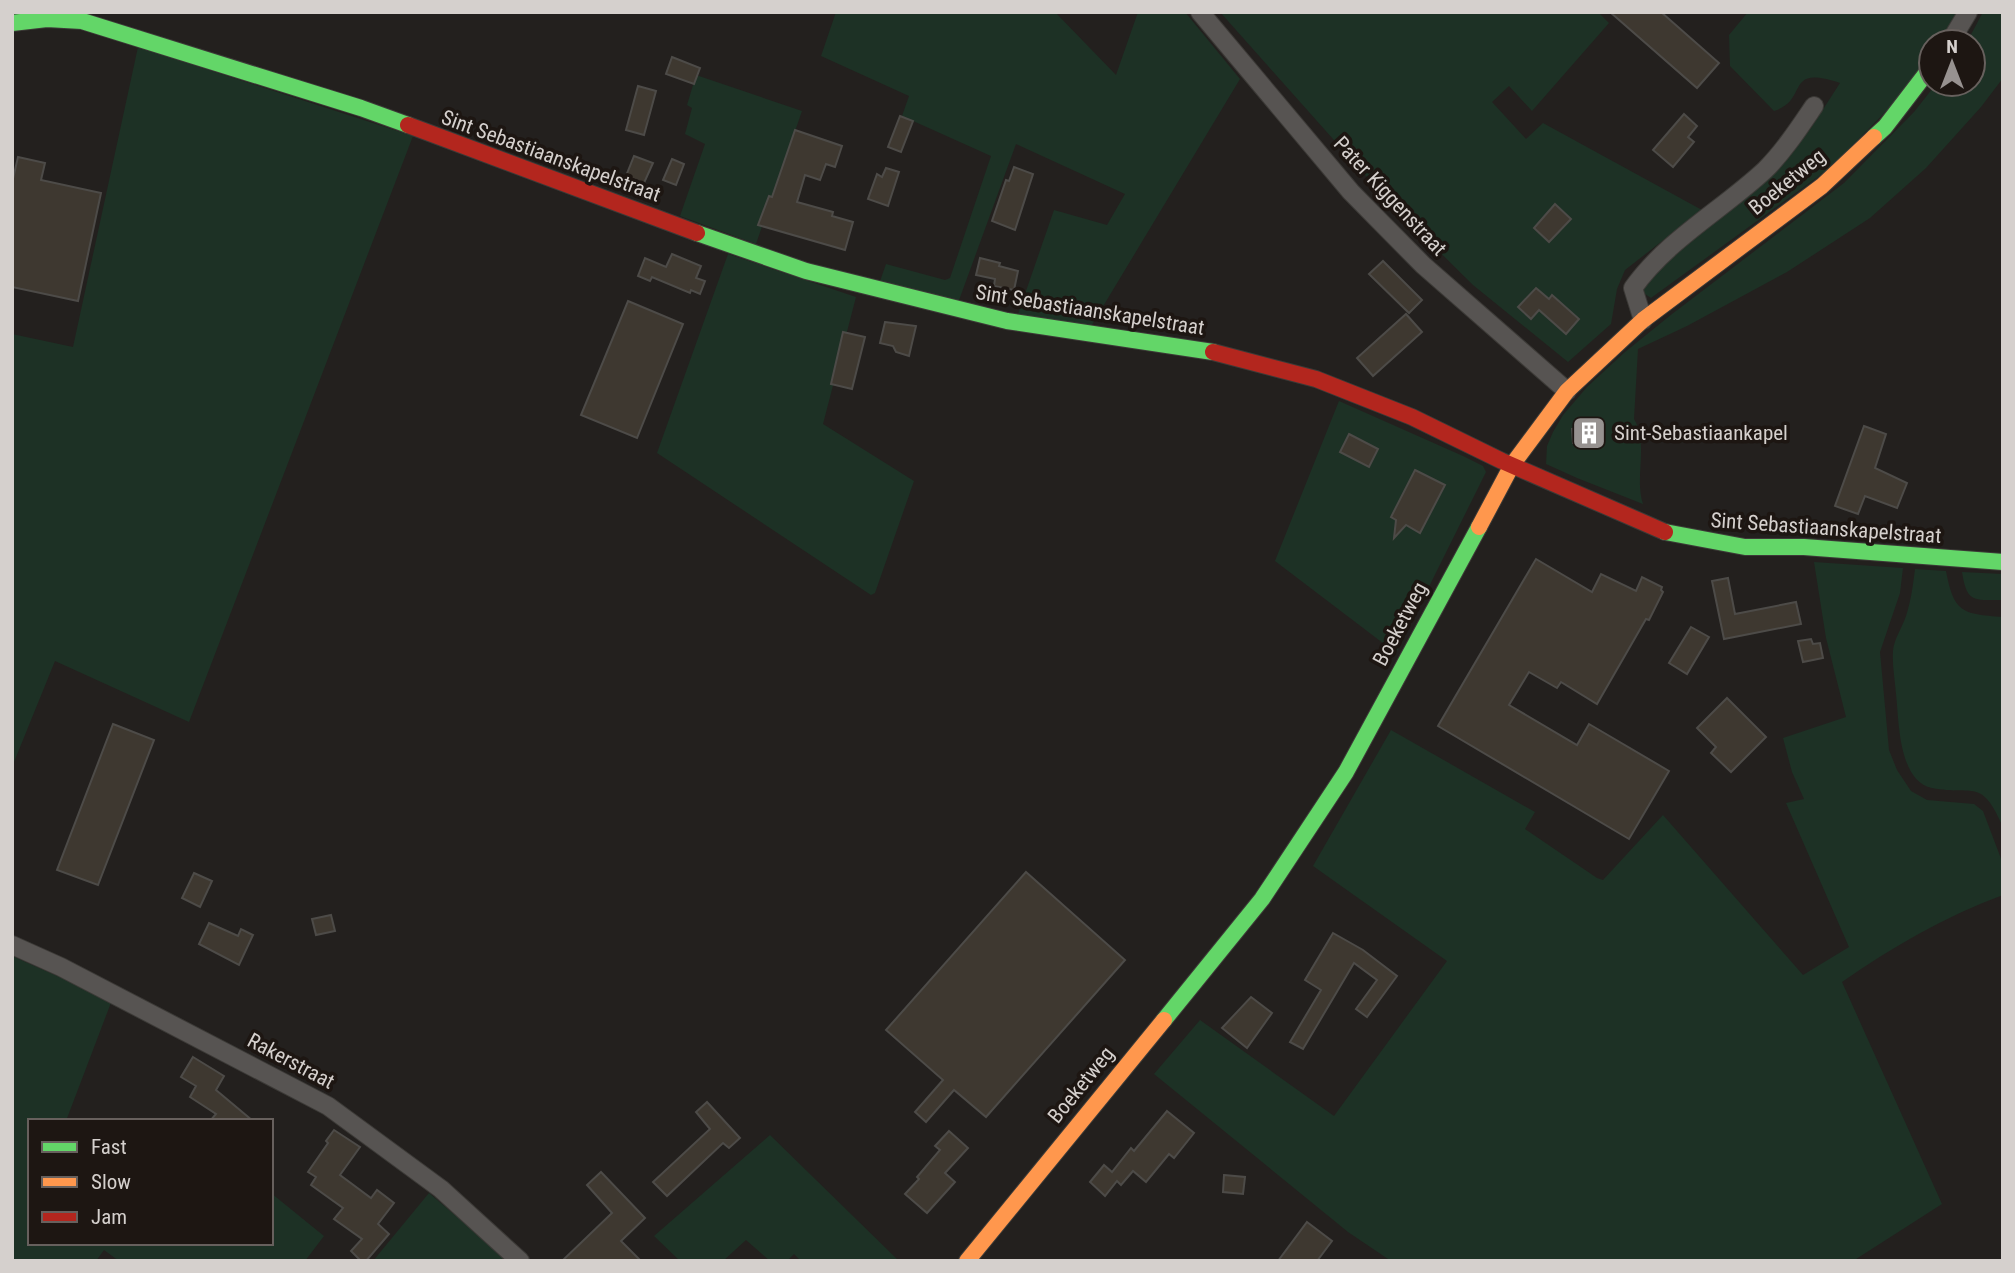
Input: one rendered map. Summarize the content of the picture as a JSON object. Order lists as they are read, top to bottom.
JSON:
{
  "streets": {
    "street": [
      "Sint Sebastiaanskapelstraat",
      "Boeketweg",
      "Pater Kiggenstraat",
      "Rakerstraat"
    ]
  },
  "crossings": [
    ["Sint Sebastiaanskapelstraat", "Boeketweg"],
    ["Boeketweg", "Pater Kiggenstraat"]
  ],
  "places": {
    "building": ["Sint-Sebastiaankapel"]
  },
  "legend": ["Fast", "Slow", "Jam"],
  "north": "top"
}
